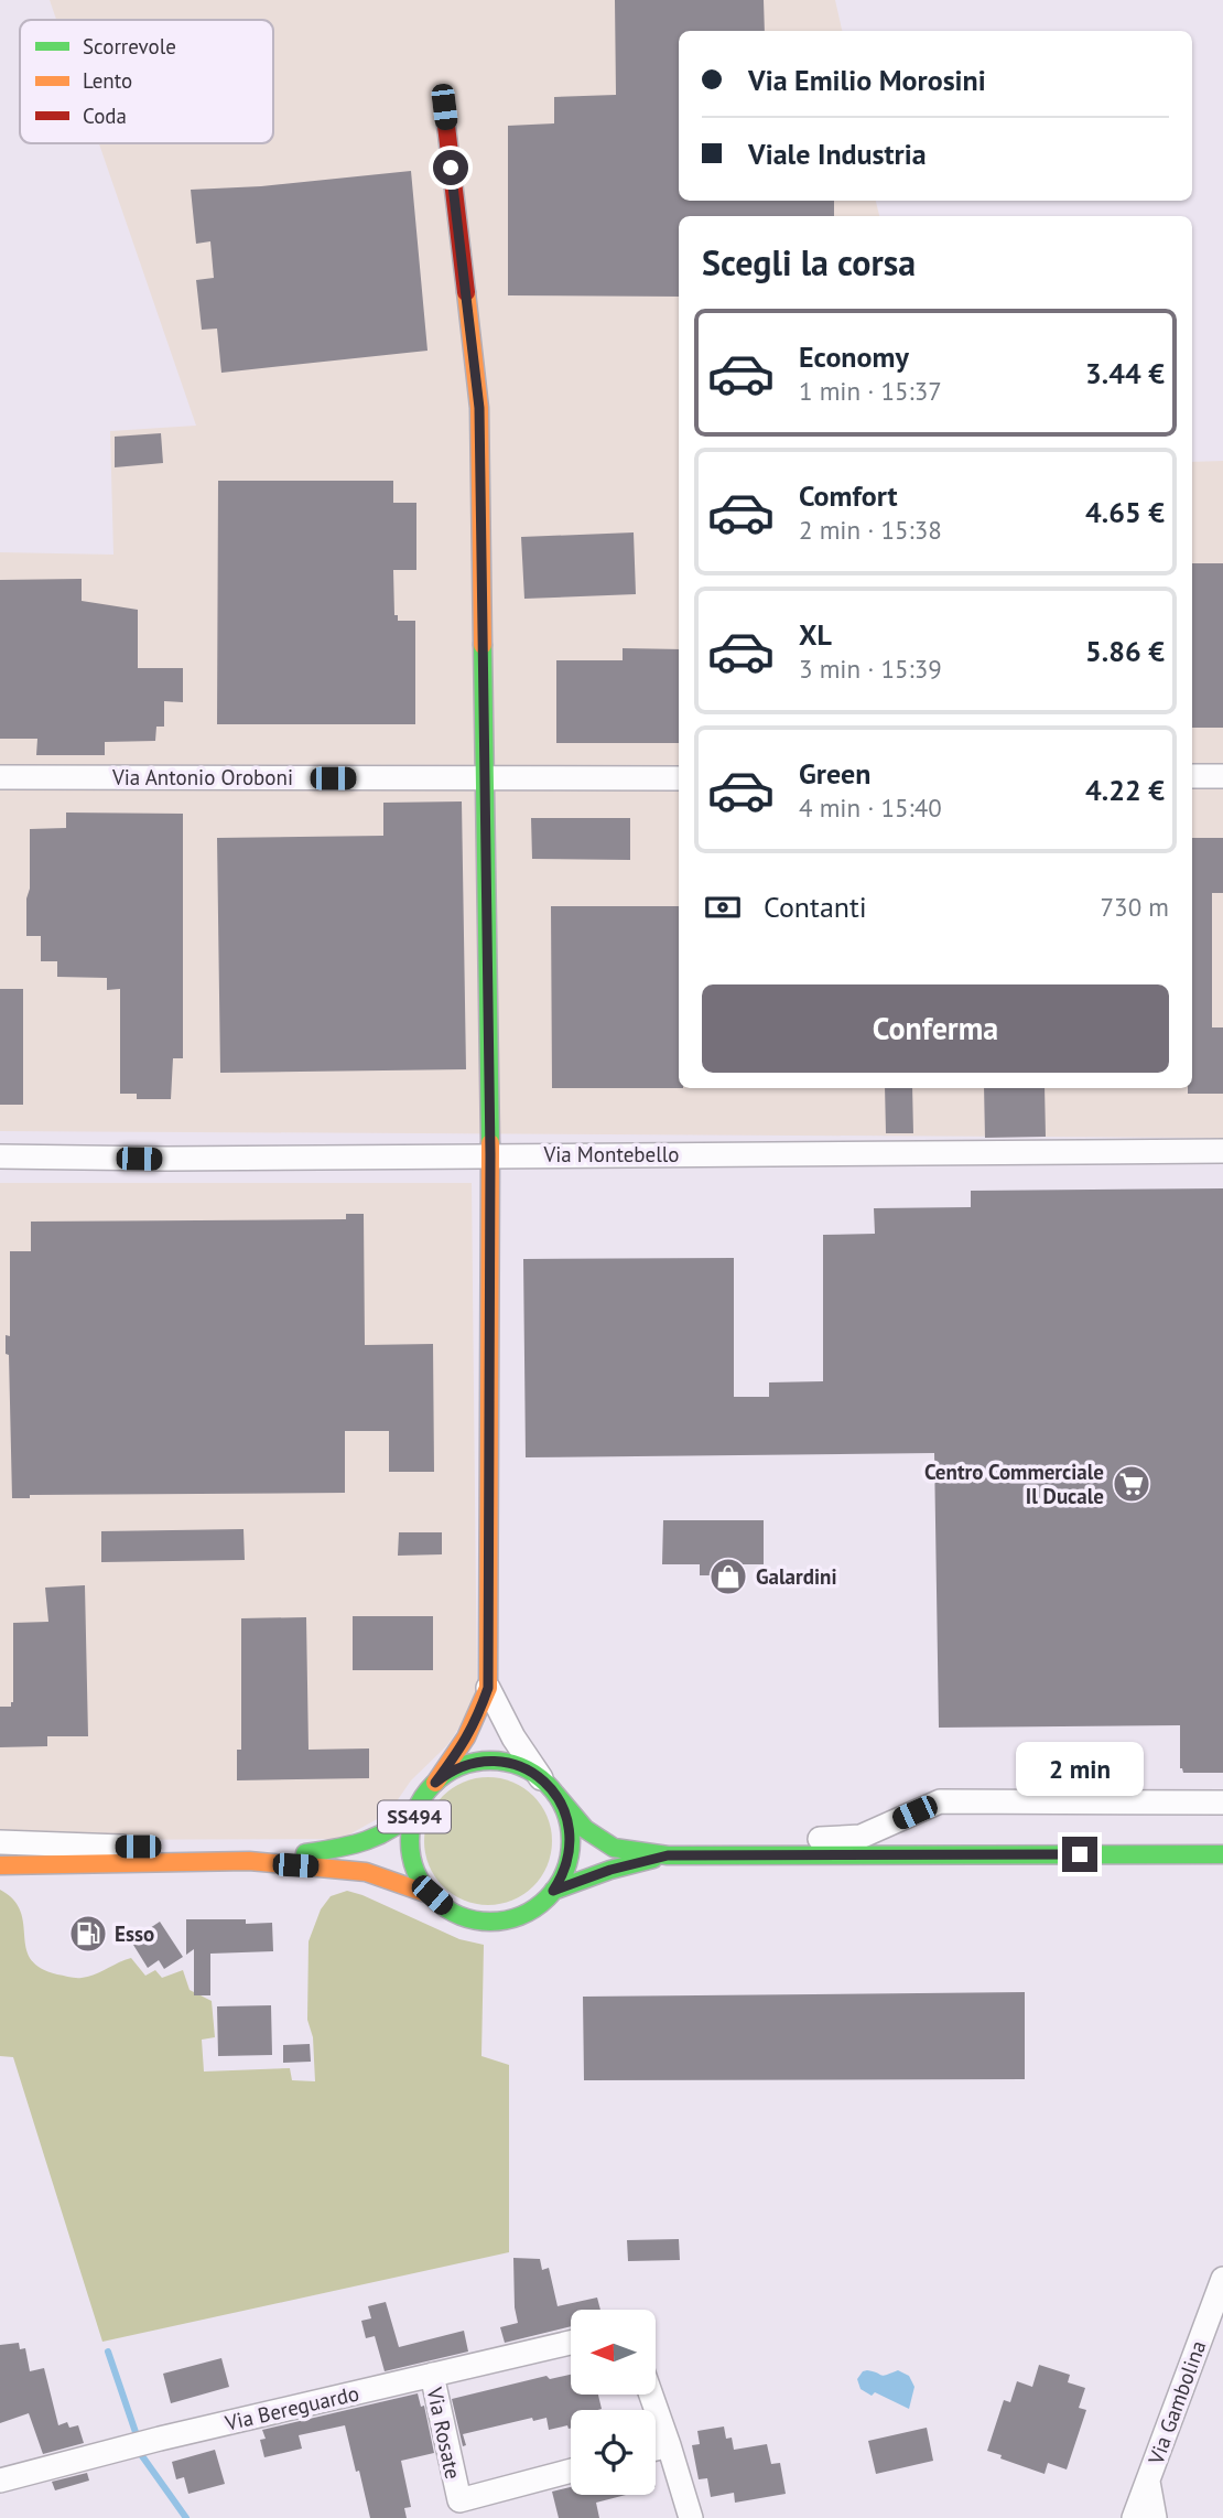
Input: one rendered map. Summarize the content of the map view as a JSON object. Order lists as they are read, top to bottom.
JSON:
{
  "streets": {
    "main road": ["SS494"],
    "street": [
      "Via Antonio Oroboni",
      "Via Montebello",
      "Via Gambolina",
      "Via Bereguardo",
      "Via Rosate"
    ]
  },
  "crossings": [
    ["Via Bereguardo", "Via Rosate"]
  ],
  "places": {
    "supermarket": ["Centro Commerciale Il Ducale"],
    "shop": ["Galardini"],
    "fuel station": ["Esso"]
  },
  "legend": ["Scorrevole", "Lento", "Coda"],
  "north": "left",
  "page": {
    "banner": ["Via Emilio Morosini", "Viale Industria"],
    "heading": "Scegli la corsa",
    "list": [
      {
        "name": "Economy",
        "note": "1 min · 15:37",
        "value": "3.44 €"
      },
      {
        "name": "Comfort",
        "note": "2 min · 15:38",
        "value": "4.65 €"
      },
      {
        "name": "XL",
        "note": "3 min · 15:39",
        "value": "5.86 €"
      },
      {
        "name": "Green",
        "note": "4 min · 15:40",
        "value": "4.22 €"
      }
    ],
    "pay": ["Contanti", "730 m"],
    "buttons": "Conferma",
    "bubble": "2 min"
  }
}
